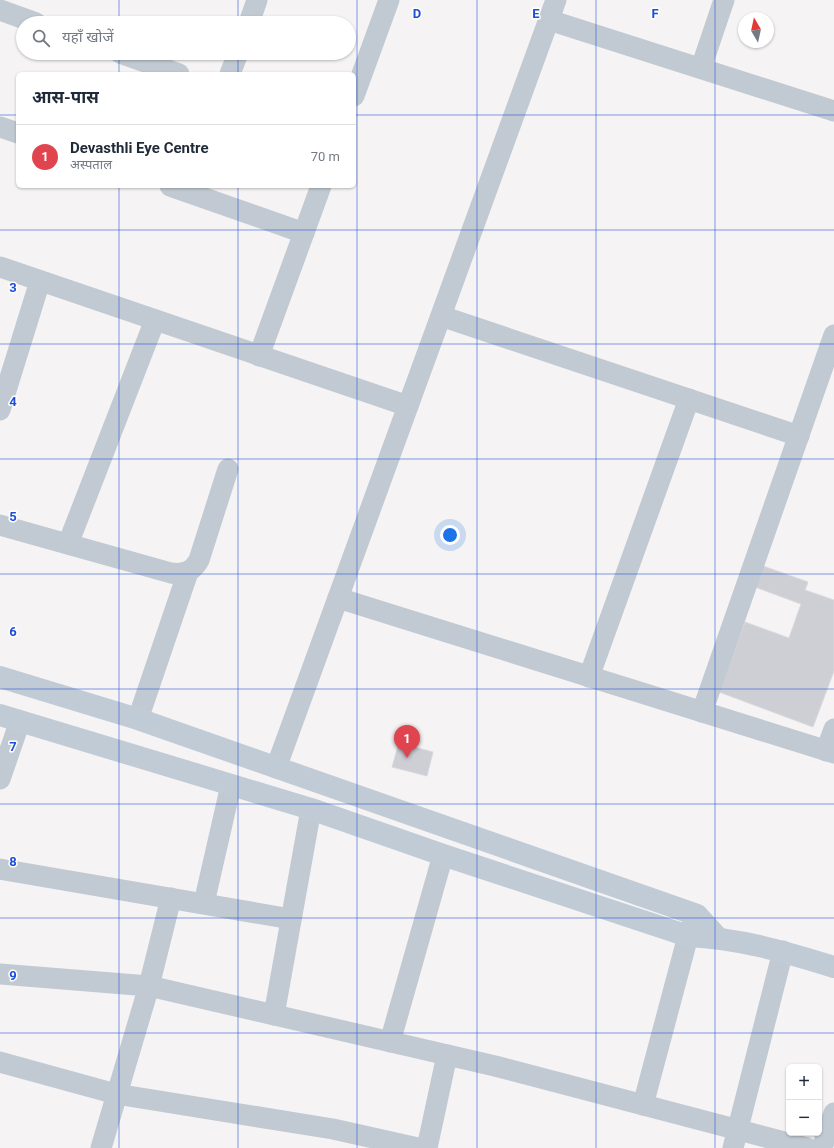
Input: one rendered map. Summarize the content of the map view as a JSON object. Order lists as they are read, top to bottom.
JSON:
{
  "north": "top",
  "page": {
    "search": "यहाँ खोजें",
    "heading": "आस-पास",
    "list": [
      {
        "mark": "1",
        "name": "Devasthli Eye Centre",
        "note": "अस्पताल",
        "value": "70 m"
      }
    ],
    "pins": "1",
    "map_buttons": ["+", "−"]
  },
  "grid": {
    "columns": ["D", "E", "F"],
    "rows": [
      "3",
      "4",
      "5",
      "6",
      "7",
      "8",
      "9"
    ]
  }
}
